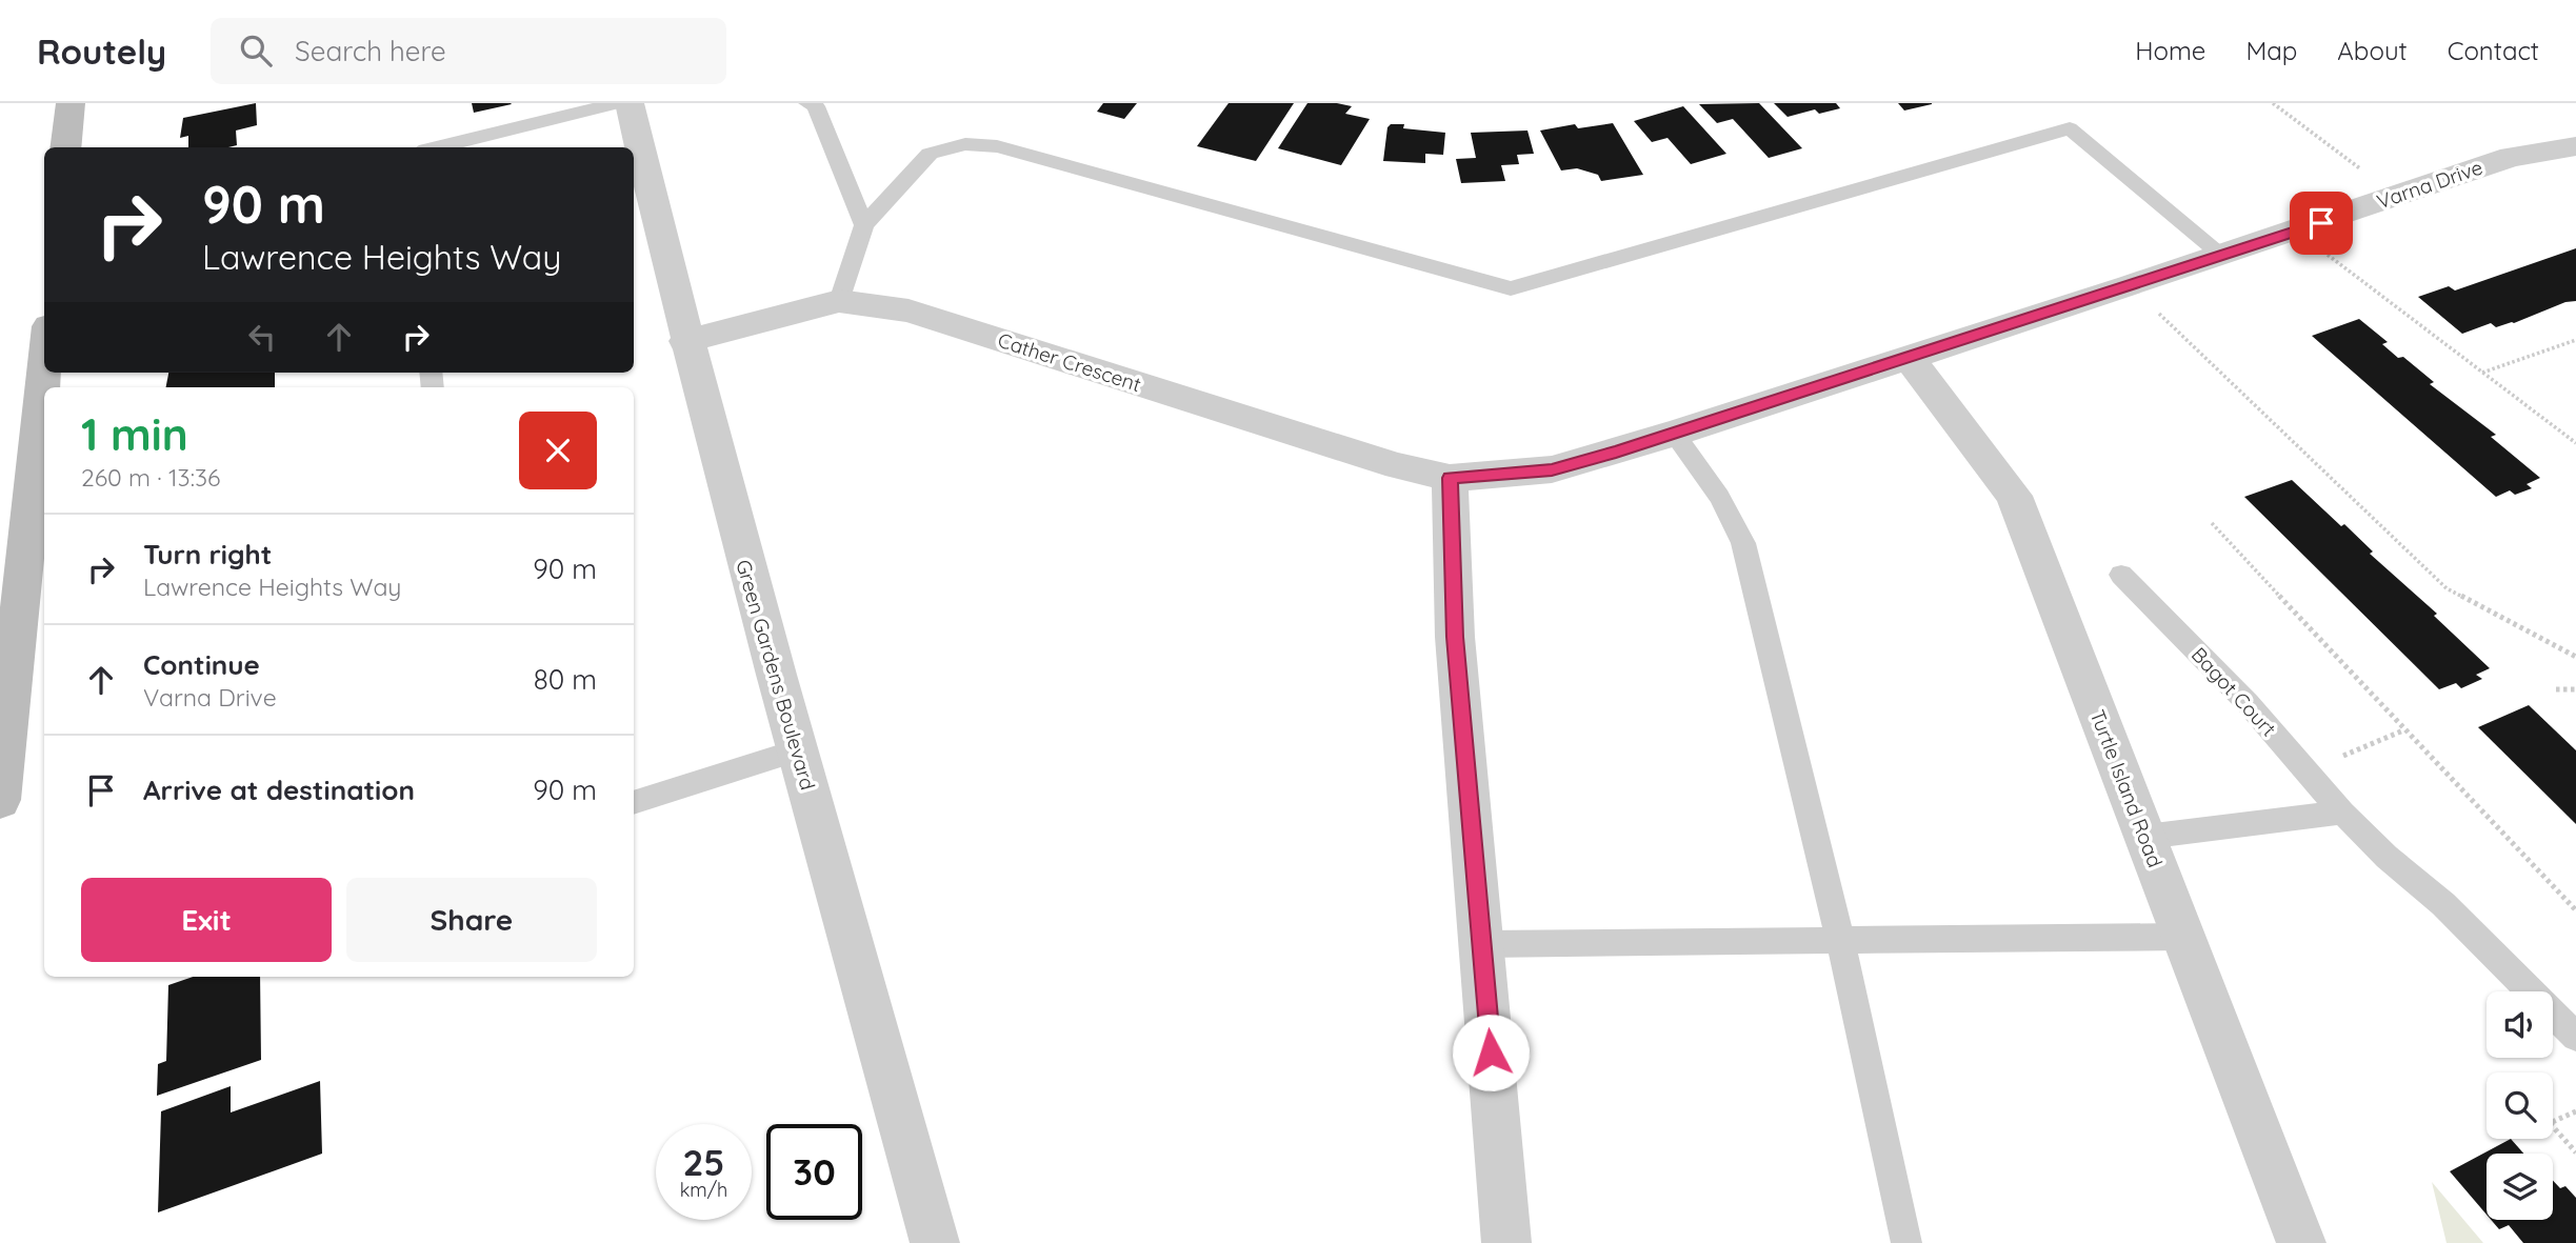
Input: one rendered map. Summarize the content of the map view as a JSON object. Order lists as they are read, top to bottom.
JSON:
{
  "streets": {
    "street": [
      "Varna Drive",
      "Cather Crescent",
      "Green Gardens Boulevard",
      "Turtle Island Road"
    ],
    "lane": ["Bagot Court"]
  },
  "crossings": [
    ["Varna Drive", "Cather Crescent"],
    ["Varna Drive", "Turtle Island Road"],
    ["Cather Crescent", "Green Gardens Boulevard"]
  ],
  "page": {
    "header": "Routely",
    "search": "Search here",
    "nav": [
      "Home",
      "Map",
      "About",
      "Contact"
    ],
    "turn": ["90 m", "Lawrence Heights Way"],
    "heading": ["1 min", "260 m · 13:36"],
    "list": [
      {
        "name": "Turn right",
        "note": "Lawrence Heights Way",
        "value": "90 m"
      },
      {
        "name": "Continue",
        "note": "Varna Drive",
        "value": "80 m"
      },
      {
        "name": "Arrive at destination",
        "value": "90 m"
      }
    ],
    "buttons": ["Exit", "Share"],
    "speed": "25 km/h",
    "limit": "30"
  }
}
